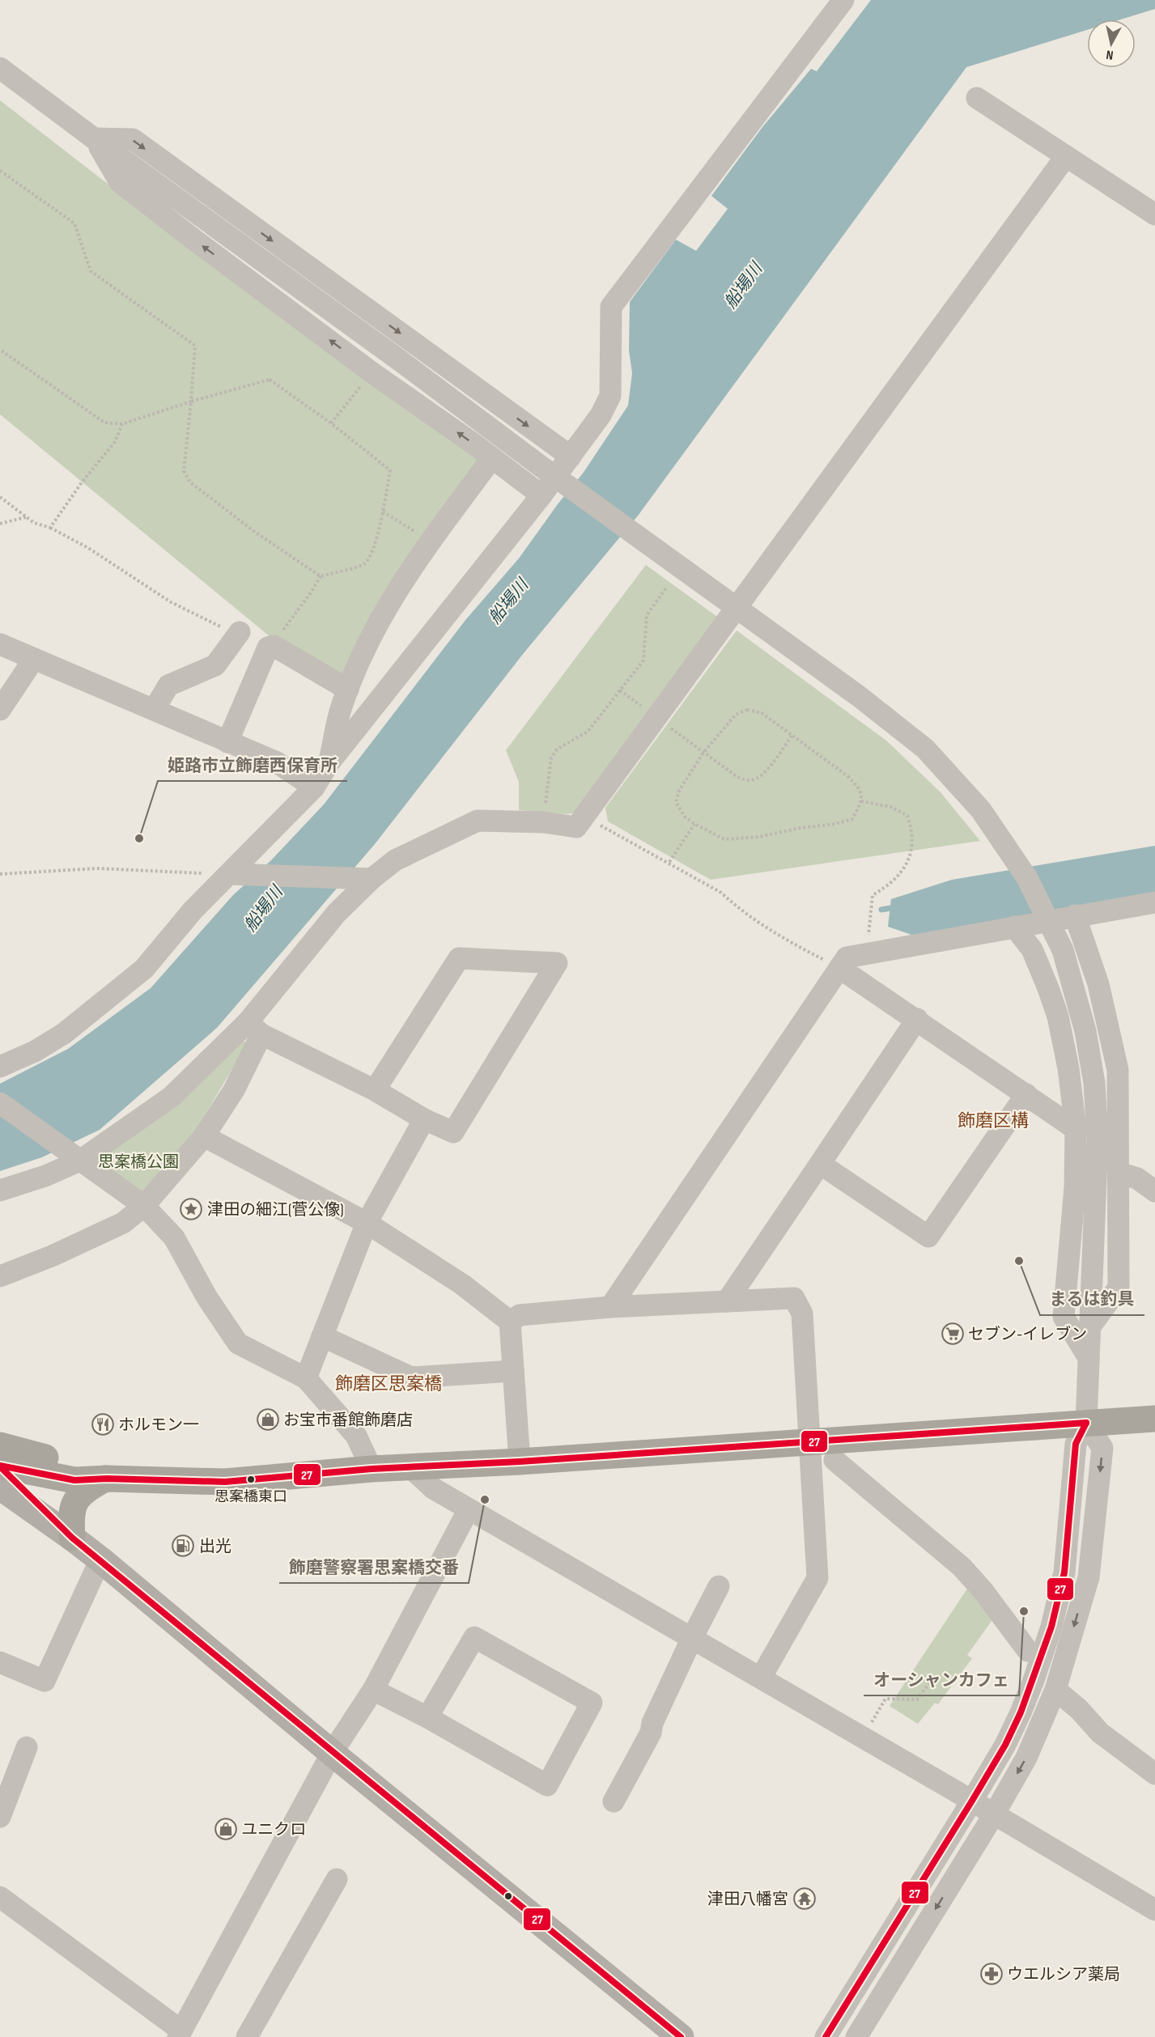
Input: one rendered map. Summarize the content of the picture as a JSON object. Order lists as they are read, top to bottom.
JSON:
{
  "districts": ["飾磨区構", "飾磨区思案橋"],
  "water": ["船場川"],
  "parks": ["思案橋公園"],
  "places": {
    "other": [
      "姫路市立飾磨西保育所",
      "まるは釣具",
      "思案橋東口",
      "飾磨警察署思案橋交番",
      "オーシャンカフェ"
    ],
    "place": ["津田の細江(菅公像)"],
    "supermarket": ["セブン-イレブン"],
    "shop": ["お宝市番館飾磨店", "ユニクロ"],
    "restaurant": ["ホルモン一"],
    "fuel station": ["出光"],
    "temple": ["津田八幡宮"],
    "pharmacy": ["ウエルシア薬局"]
  },
  "lines": ["transit line 27"],
  "north": "bottom"
}
